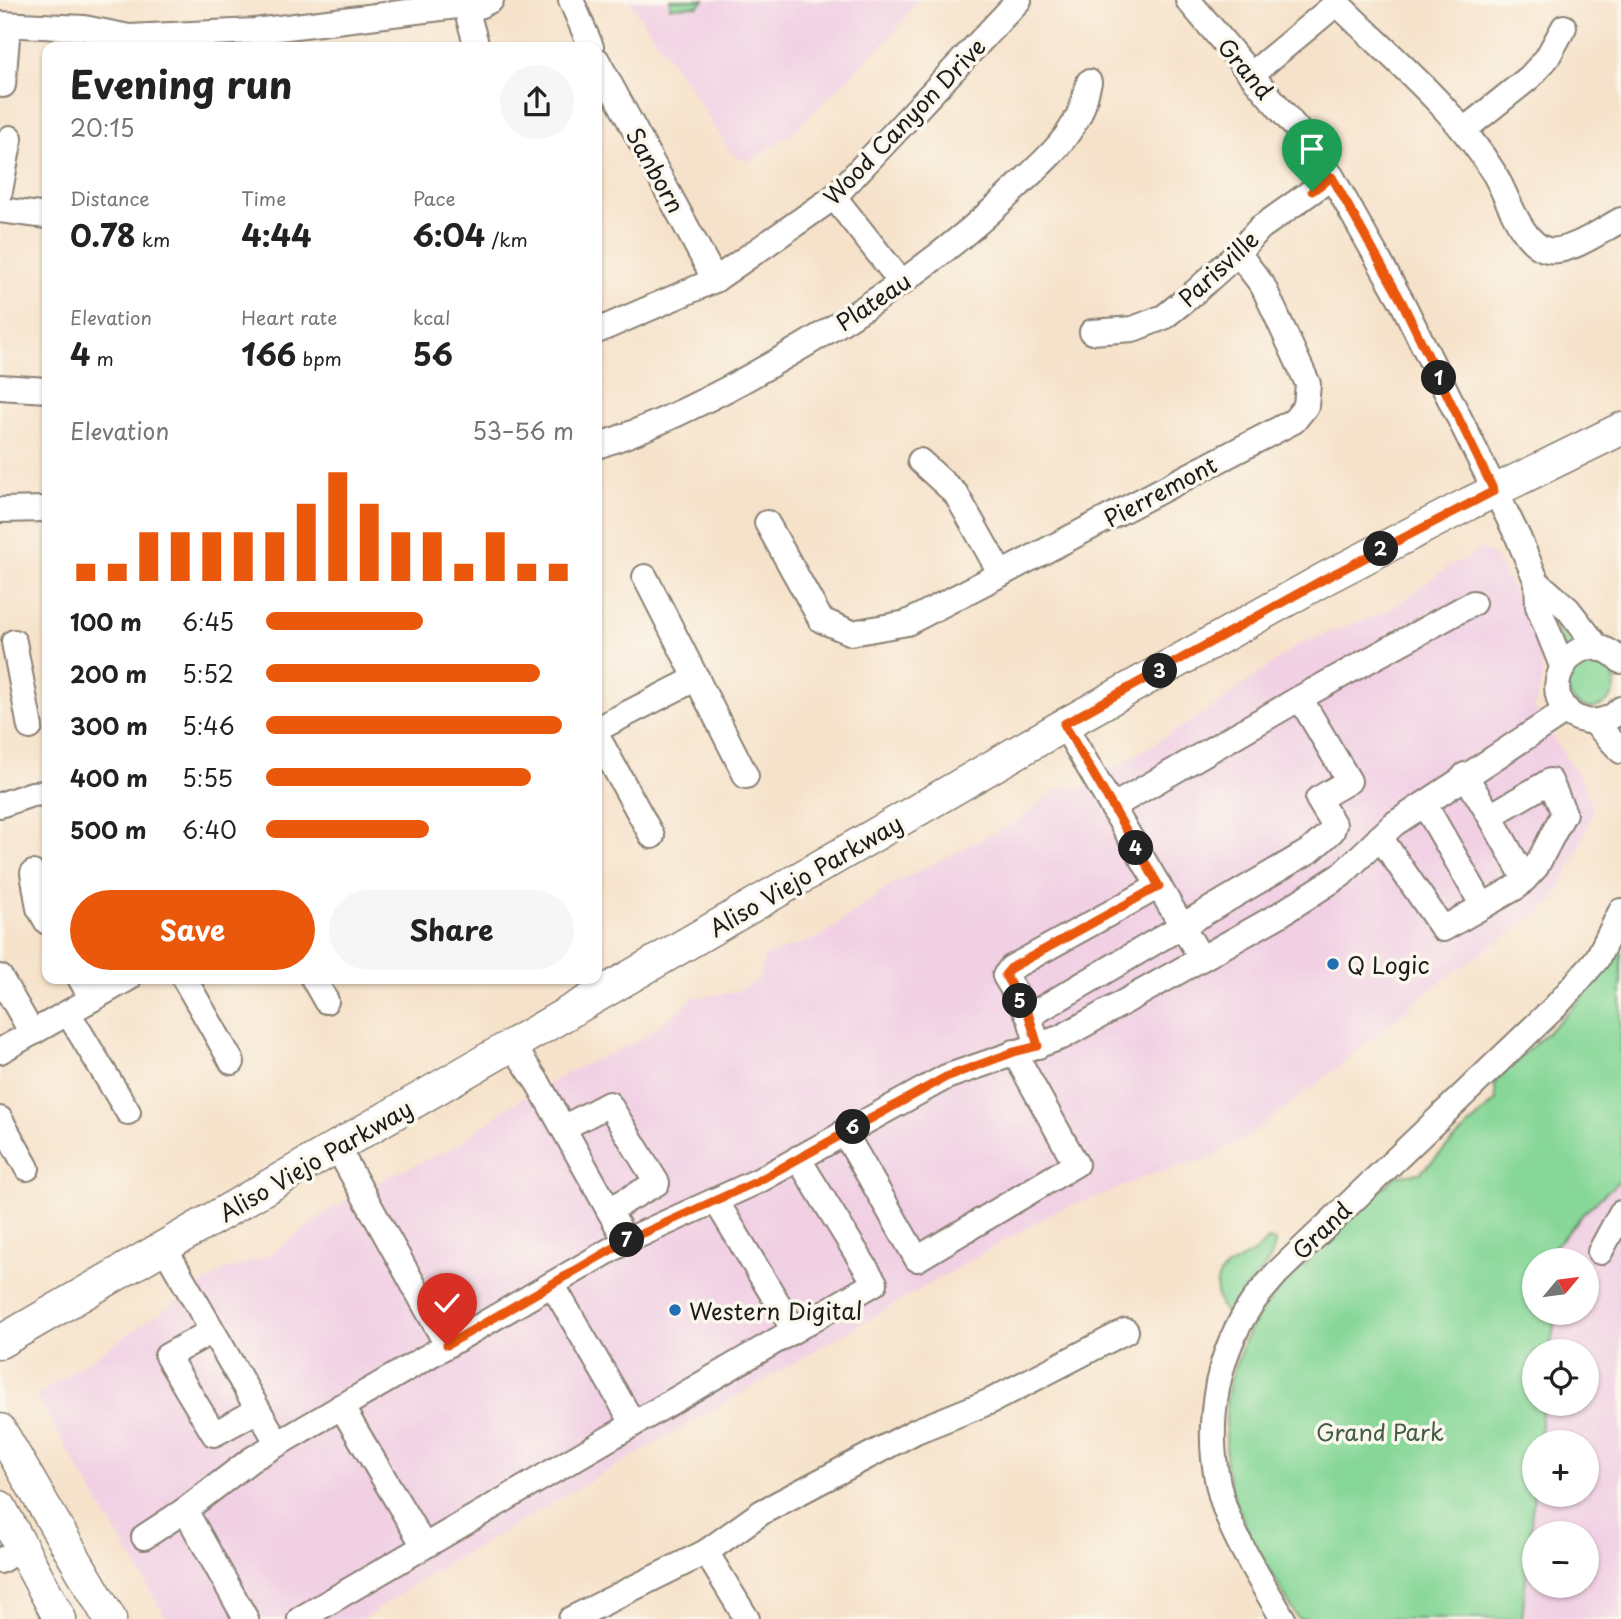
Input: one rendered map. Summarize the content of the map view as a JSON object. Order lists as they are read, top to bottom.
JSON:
{
  "streets": {
    "main road": ["Aliso Viejo Parkway"],
    "street": [
      "Grand",
      "Wood Canyon Drive",
      "Sanborn",
      "Parisville",
      "Plateau",
      "Pierremont"
    ]
  },
  "crossings": [
    ["Grand", "Parisville"],
    ["Grand", "Aliso Viejo Parkway"],
    ["Wood Canyon Drive", "Sanborn"],
    ["Parisville", "Pierremont"]
  ],
  "parks": ["Grand Park"],
  "places": ["Q Logic", "Western Digital"],
  "north": "top right",
  "page": {
    "heading": ["Evening run", "20:15"],
    "stats": [
      ["Distance", "0.78 km"],
      ["Time", "4:44"],
      ["Pace", "6:04 /km"],
      ["Elevation", "4 m"],
      ["Heart rate", "166 bpm"],
      ["kcal", "56"]
    ],
    "pins": [
      "1",
      "2",
      "3",
      "4",
      "5",
      "6",
      "7"
    ],
    "chart": ["Elevation", "53–56 m"],
    "list": [
      {
        "name": "100 m",
        "note": "6:45"
      },
      {
        "name": "200 m",
        "note": "5:52"
      },
      {
        "name": "300 m",
        "note": "5:46"
      },
      {
        "name": "400 m",
        "note": "5:55"
      },
      {
        "name": "500 m",
        "note": "6:40"
      }
    ],
    "buttons": ["Save", "Share"],
    "map_buttons": ["+", "−"]
  }
}
